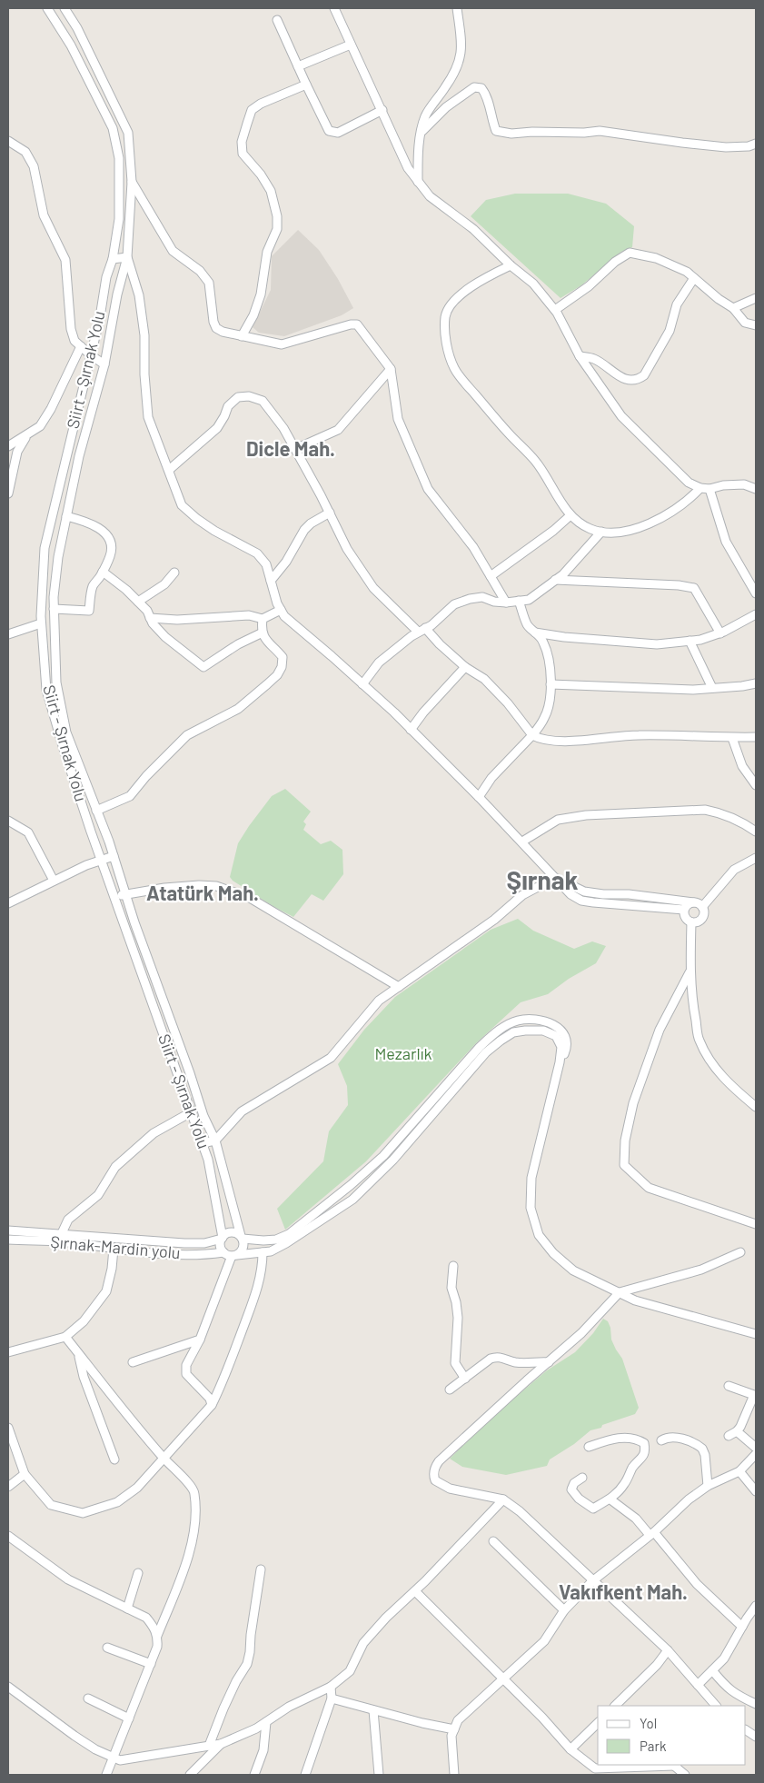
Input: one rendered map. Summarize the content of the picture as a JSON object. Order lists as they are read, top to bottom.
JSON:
{
  "streets": {
    "street": ["Siirt - Şırnak Yolu", "Şırnak-Mardin yolu"]
  },
  "crossings": [
    ["Siirt - Şırnak Yolu", "Şırnak-Mardin yolu"]
  ],
  "districts": [
    "Dicle Mah.",
    "Şırnak",
    "Atatürk Mah.",
    "Vakıfkent Mah."
  ],
  "parks": ["Mezarlık"],
  "legend": ["Yol", "Park"]
}
